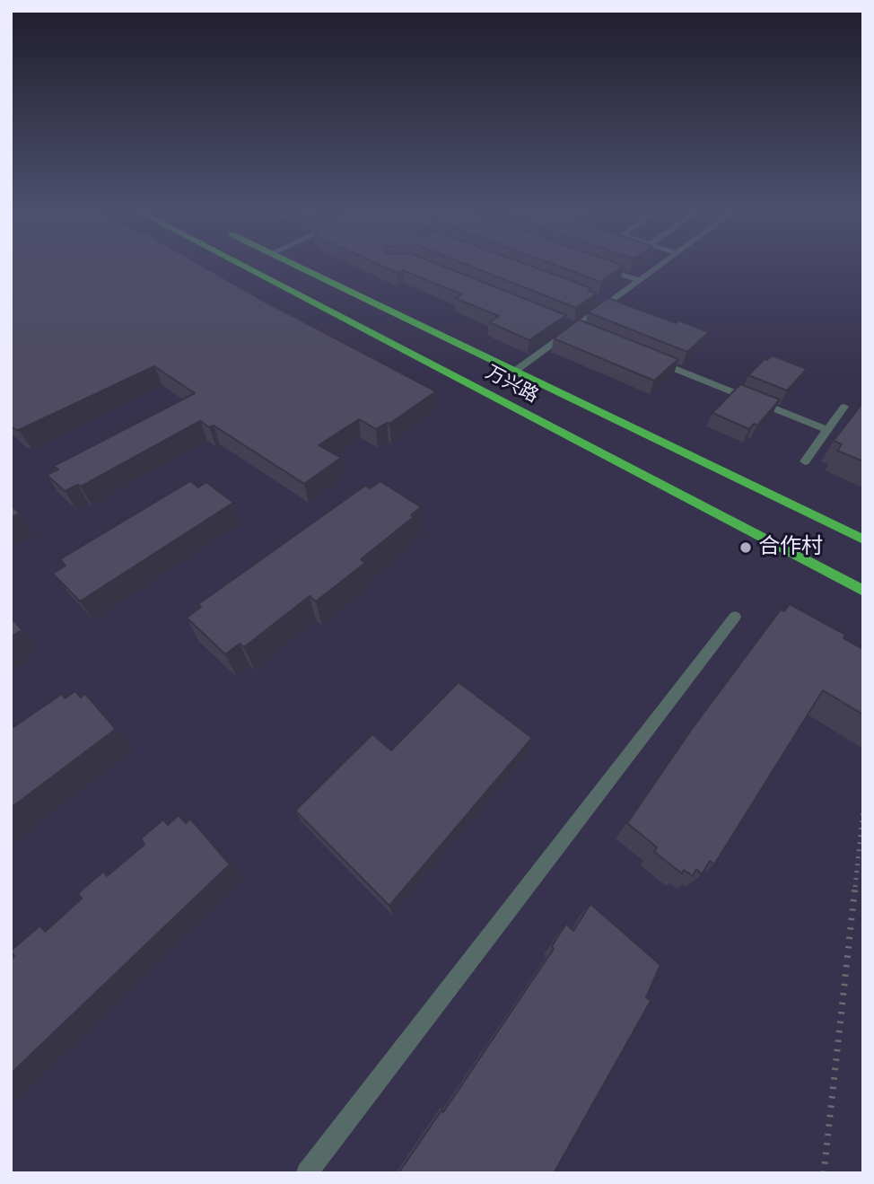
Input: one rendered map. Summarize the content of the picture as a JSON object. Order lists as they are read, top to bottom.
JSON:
{
  "streets": {
    "main road": ["万兴路"]
  },
  "places": ["合作村"]
}
